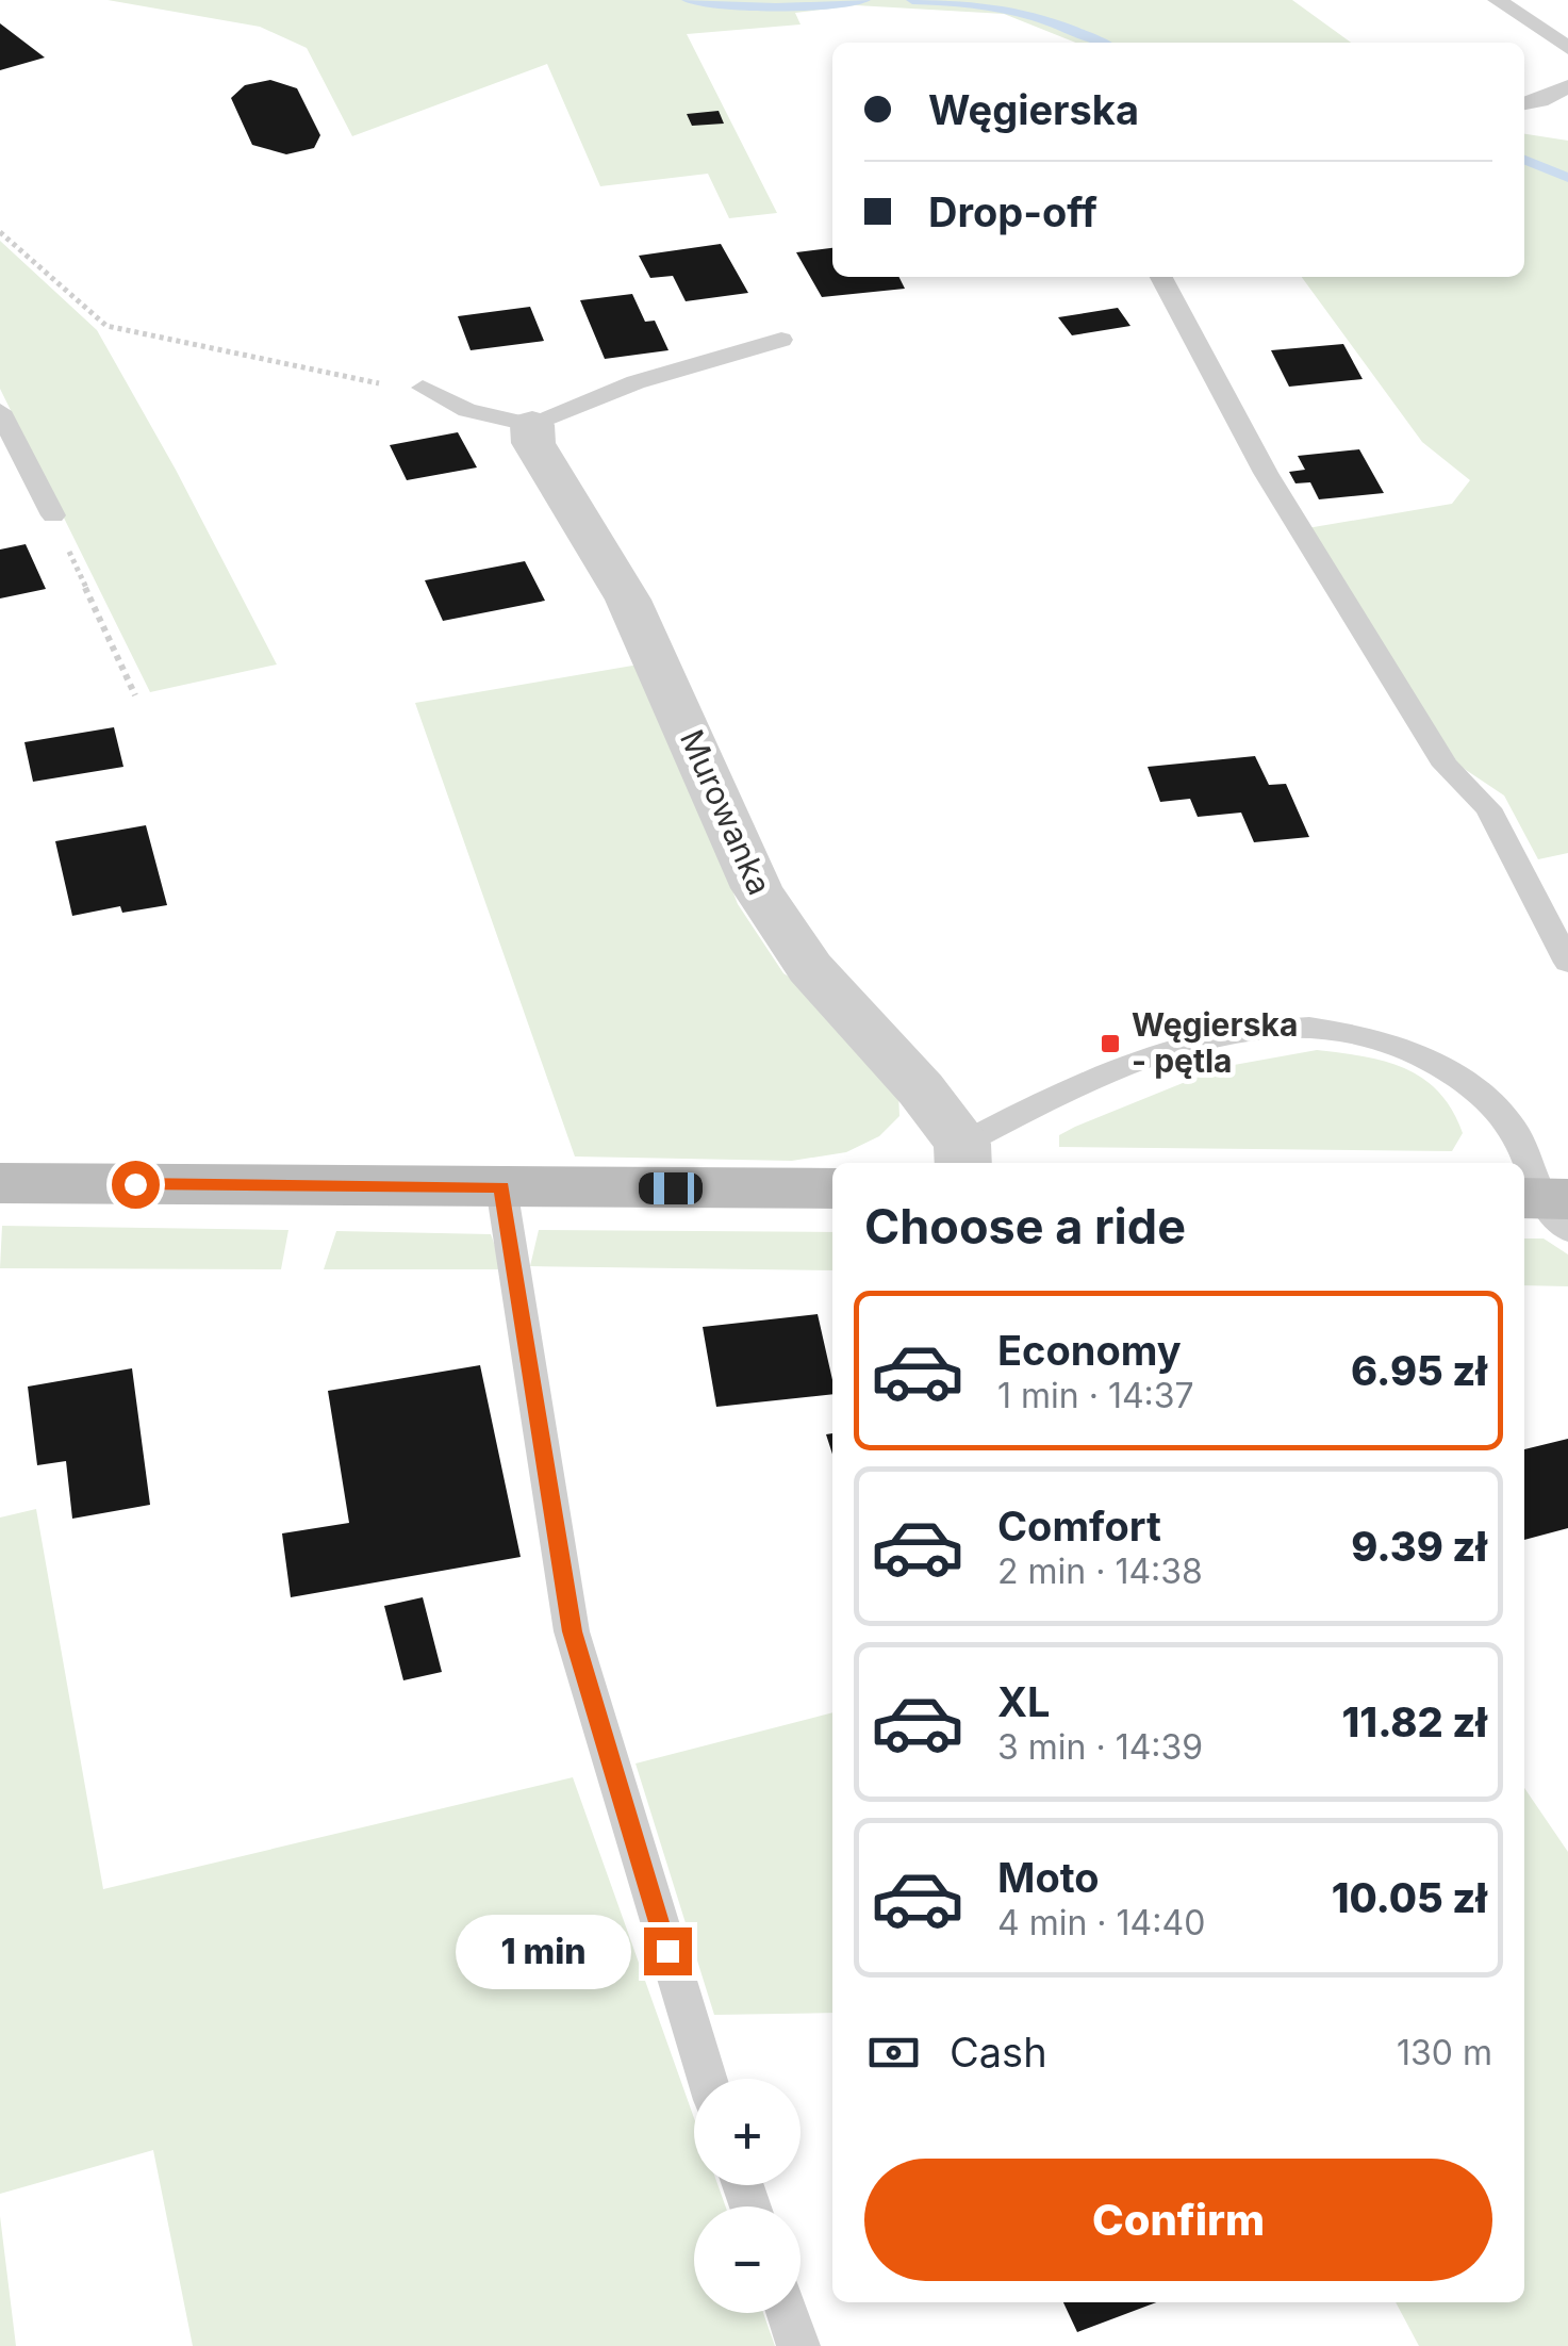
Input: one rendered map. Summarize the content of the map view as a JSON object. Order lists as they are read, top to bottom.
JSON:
{
  "streets": {
    "street": ["Murowanka"]
  },
  "places": {
    "transit": ["Węgierska - pętla"]
  },
  "page": {
    "banner": ["Węgierska", "Drop-off"],
    "heading": "Choose a ride",
    "list": [
      {
        "name": "Economy",
        "note": "1 min · 14:37",
        "value": "6.95 zł"
      },
      {
        "name": "Comfort",
        "note": "2 min · 14:38",
        "value": "9.39 zł"
      },
      {
        "name": "XL",
        "note": "3 min · 14:39",
        "value": "11.82 zł"
      },
      {
        "name": "Moto",
        "note": "4 min · 14:40",
        "value": "10.05 zł"
      }
    ],
    "bubble": "1 min",
    "pay": ["Cash", "130 m"],
    "map_buttons": ["+", "−"],
    "buttons": "Confirm"
  }
}
